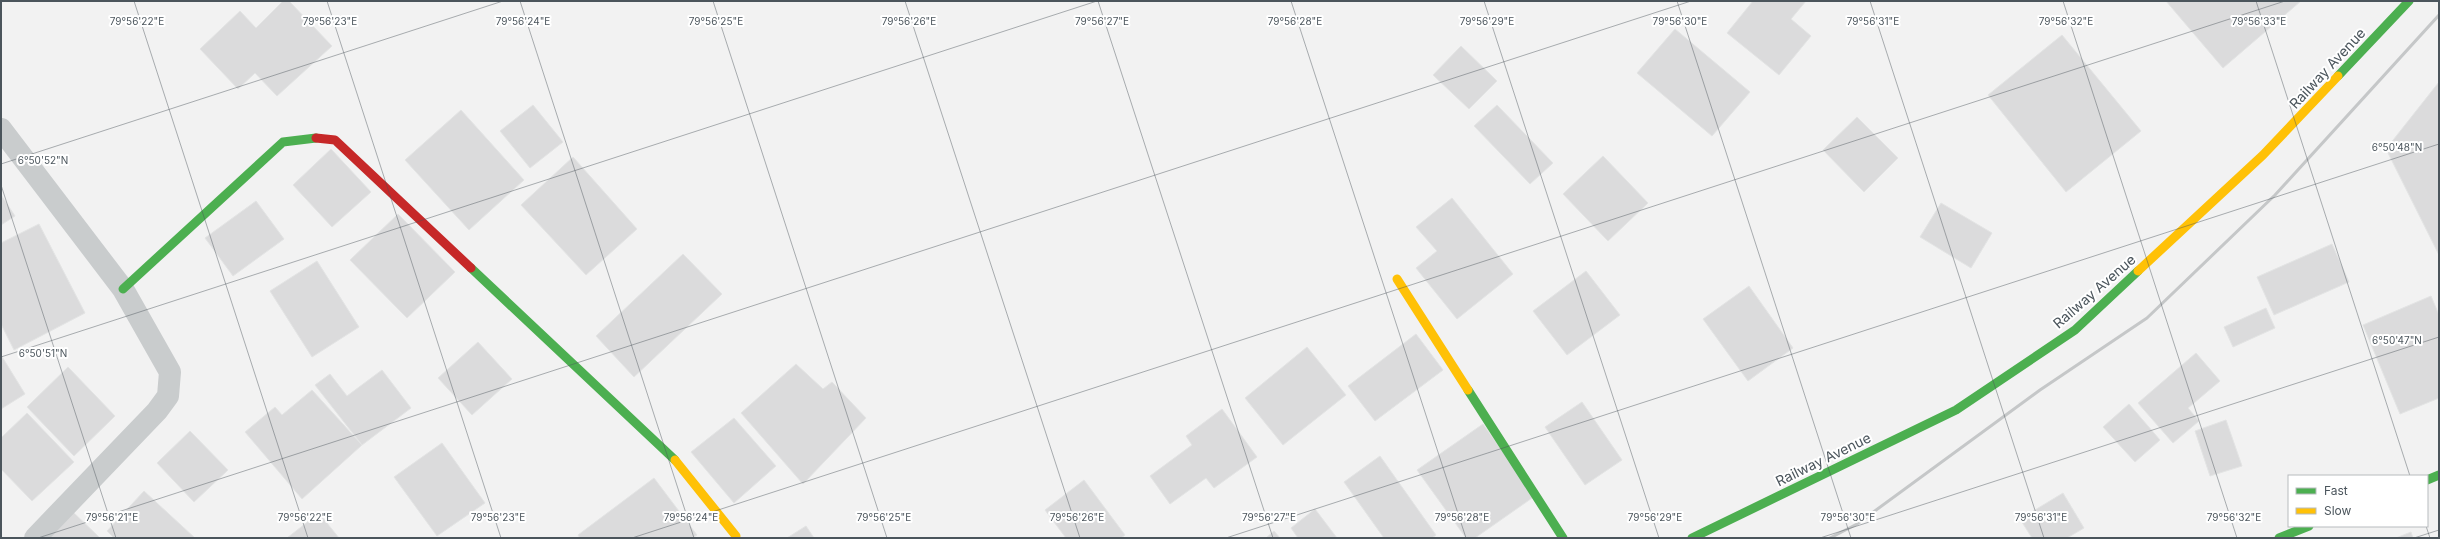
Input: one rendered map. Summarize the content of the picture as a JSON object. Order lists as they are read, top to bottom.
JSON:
{
  "streets": {
    "street": ["Railway Avenue"]
  },
  "legend": ["Fast", "Slow"],
  "coordinates": [
    "79°56'22\"E",
    "79°56'23\"E",
    "79°56'24\"E",
    "79°56'25\"E",
    "79°56'26\"E",
    "79°56'27\"E",
    "79°56'28\"E",
    "79°56'29\"E",
    "79°56'30\"E",
    "79°56'31\"E",
    "79°56'32\"E",
    "79°56'33\"E",
    "6°50'48\"N",
    "6°50'52\"N",
    "6°50'47\"N",
    "6°50'51\"N",
    "79°56'21\"E"
  ]
}
